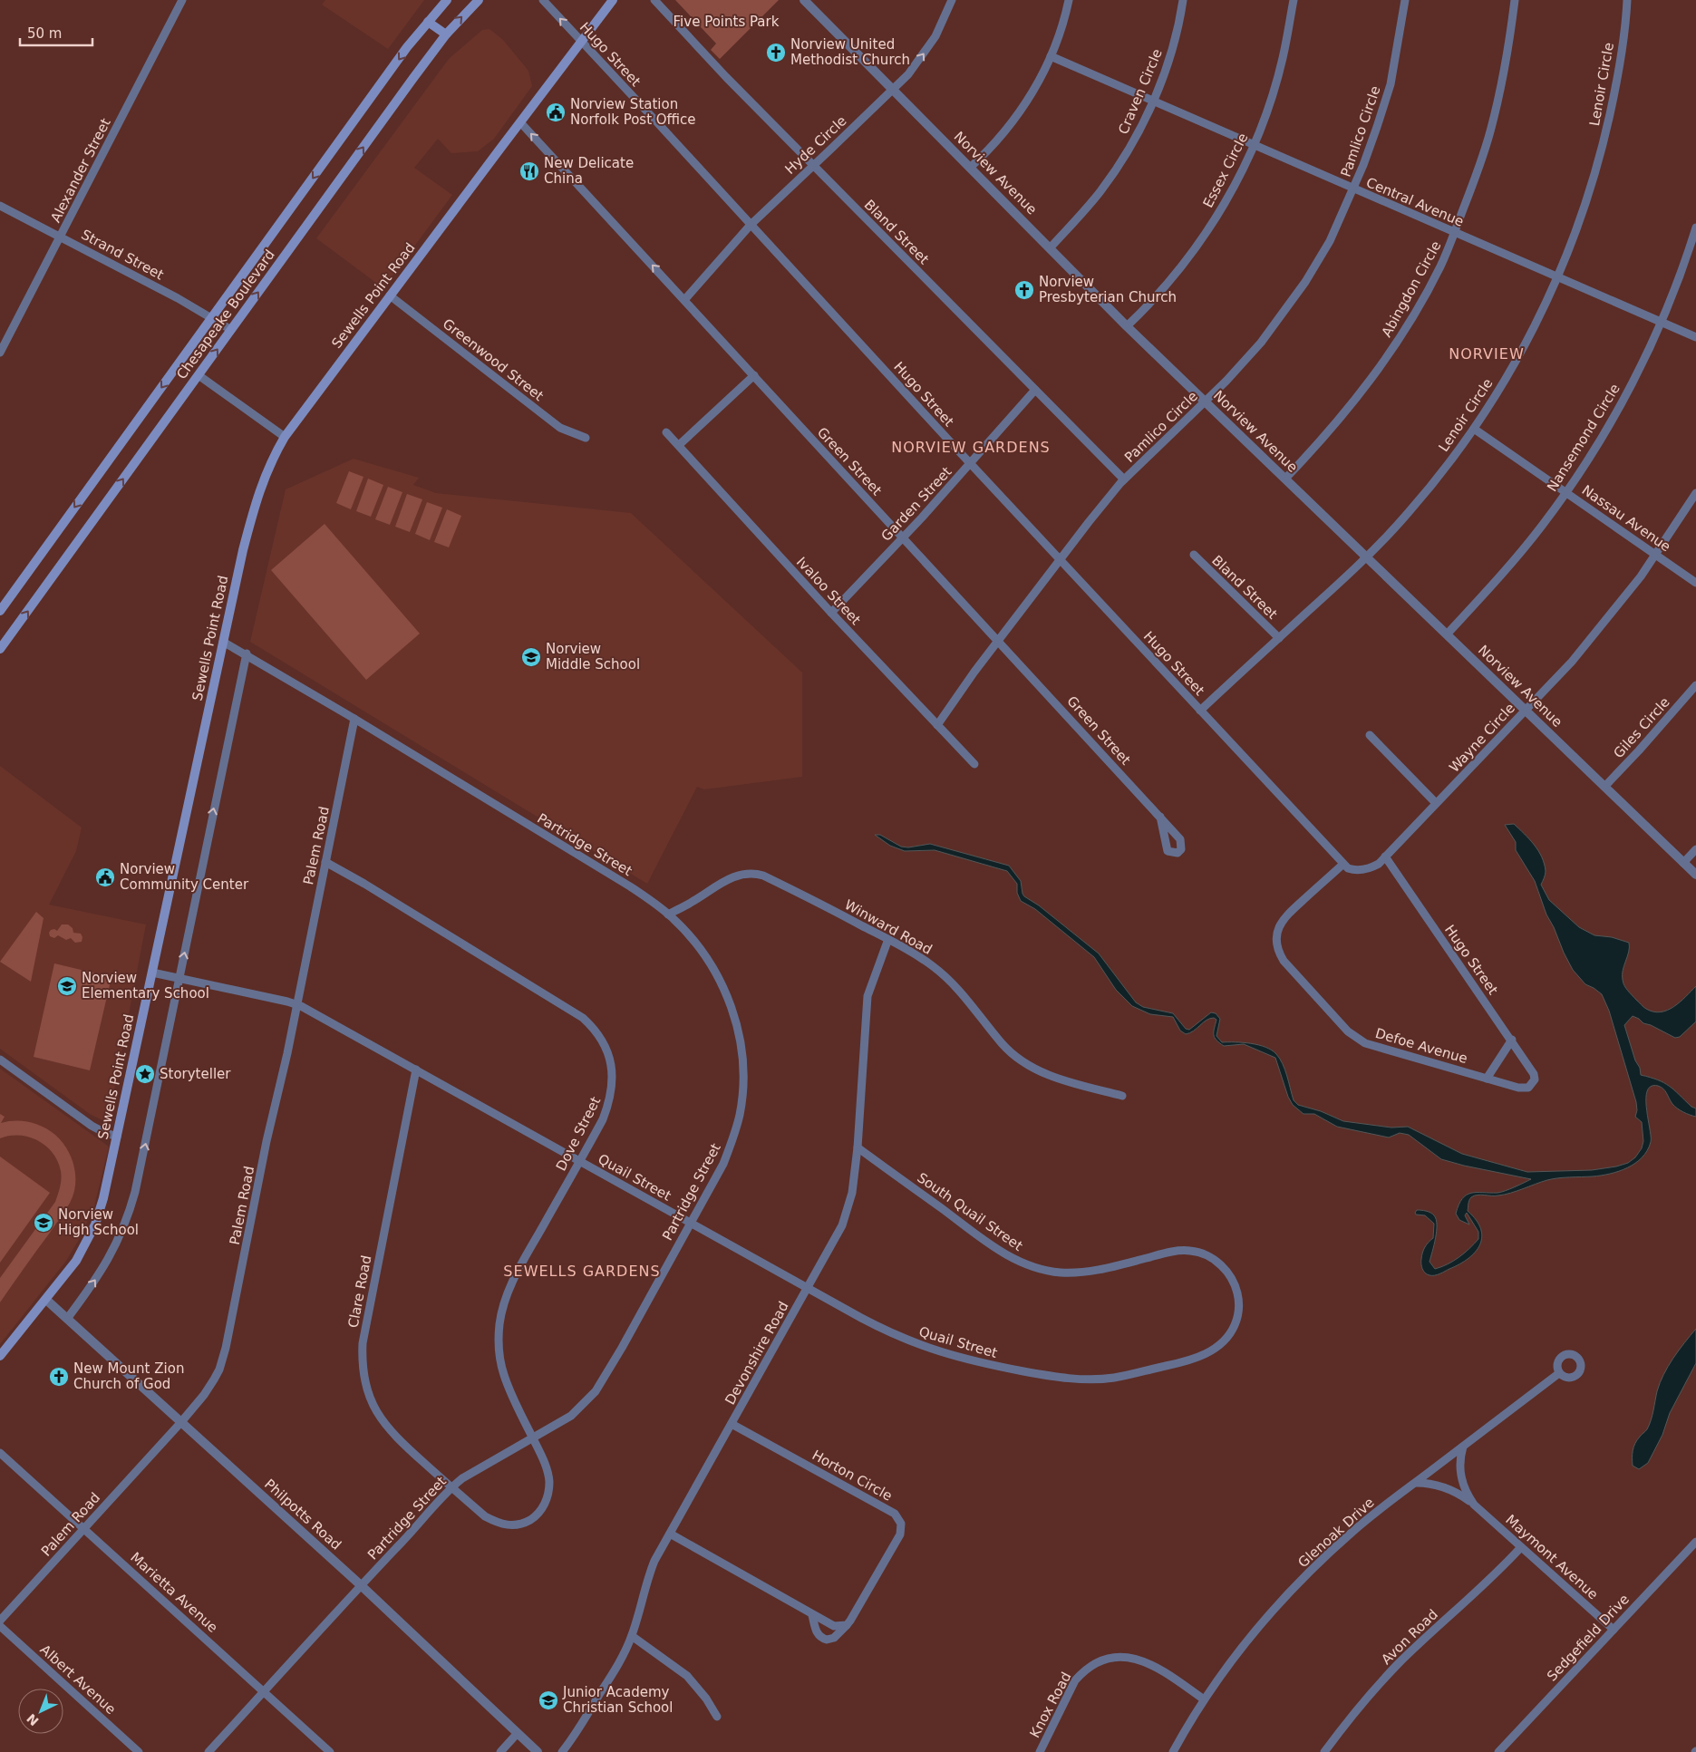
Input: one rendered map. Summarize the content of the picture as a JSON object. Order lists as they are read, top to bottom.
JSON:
{
  "streets": {
    "main road": ["Sewells Point Road", "Chesapeake Boulevard"],
    "street": [
      "Hugo Street",
      "Lenoir Circle",
      "Craven Circle",
      "Pamlico Circle",
      "Hyde Circle",
      "Alexander Street",
      "Essex Circle",
      "Norview Avenue",
      "Central Avenue",
      "Bland Street",
      "Strand Street",
      "Abingdon Circle",
      "Greenwood Street",
      "Nansemond Circle",
      "Green Street",
      "Garden Street",
      "Nassau Avenue",
      "Ivaloo Street",
      "Giles Circle",
      "Wayne Circle",
      "Partridge Street",
      "Palem Road",
      "Winward Road",
      "Defoe Avenue",
      "Dove Street",
      "Quail Street",
      "South Quail Street",
      "Clare Road",
      "Devonshire Road",
      "Horton Circle",
      "Philpotts Road",
      "Glenoak Drive",
      "Maymont Avenue",
      "Marietta Avenue",
      "Avon Road",
      "Sedgefield Drive",
      "Albert Avenue",
      "Knox Road"
    ]
  },
  "crossings": [
    ["Hugo Street", "Lenoir Circle"],
    ["Hugo Street", "Pamlico Circle"],
    ["Hugo Street", "Hyde Circle"],
    ["Hugo Street", "Sewells Point Road"],
    ["Hugo Street", "Garden Street"],
    ["Hugo Street", "Wayne Circle"],
    ["Hugo Street", "Defoe Avenue"],
    ["Lenoir Circle", "Norview Avenue"],
    ["Lenoir Circle", "Central Avenue"],
    ["Lenoir Circle", "Bland Street"],
    ["Lenoir Circle", "Nassau Avenue"],
    ["Craven Circle", "Norview Avenue"],
    ["Craven Circle", "Central Avenue"],
    ["Pamlico Circle", "Norview Avenue"],
    ["Pamlico Circle", "Central Avenue"],
    ["Pamlico Circle", "Bland Street"],
    ["Pamlico Circle", "Green Street"],
    ["Pamlico Circle", "Ivaloo Street"],
    ["Hyde Circle", "Norview Avenue"],
    ["Hyde Circle", "Bland Street"],
    ["Hyde Circle", "Green Street"],
    ["Alexander Street", "Strand Street"],
    ["Essex Circle", "Norview Avenue"],
    ["Essex Circle", "Central Avenue"],
    ["Norview Avenue", "Abingdon Circle"],
    ["Norview Avenue", "Nansemond Circle"],
    ["Norview Avenue", "Giles Circle"],
    ["Norview Avenue", "Wayne Circle"],
    ["Central Avenue", "Abingdon Circle"],
    ["Central Avenue", "Nansemond Circle"],
    ["Bland Street", "Garden Street"],
    ["Strand Street", "Chesapeake Boulevard"],
    ["Sewells Point Road", "Greenwood Street"],
    ["Sewells Point Road", "Green Street"],
    ["Sewells Point Road", "Partridge Street"],
    ["Sewells Point Road", "Quail Street"],
    ["Sewells Point Road", "Philpotts Road"],
    ["Nansemond Circle", "Nassau Avenue"],
    ["Green Street", "Garden Street"],
    ["Garden Street", "Ivaloo Street"],
    ["Nassau Avenue", "Wayne Circle"],
    ["Wayne Circle", "Defoe Avenue"],
    ["Partridge Street", "Palem Road"],
    ["Partridge Street", "Winward Road"],
    ["Partridge Street", "Dove Street"],
    ["Partridge Street", "Quail Street"],
    ["Partridge Street", "Clare Road"],
    ["Partridge Street", "Philpotts Road"],
    ["Partridge Street", "Marietta Avenue"],
    ["Palem Road", "Dove Street"],
    ["Palem Road", "Quail Street"],
    ["Palem Road", "Philpotts Road"],
    ["Palem Road", "Marietta Avenue"],
    ["Winward Road", "Devonshire Road"],
    ["Dove Street", "Quail Street"],
    ["Dove Street", "Clare Road"],
    ["Quail Street", "South Quail Street"],
    ["Quail Street", "Clare Road"],
    ["Quail Street", "Devonshire Road"],
    ["South Quail Street", "Devonshire Road"],
    ["Devonshire Road", "Horton Circle"],
    ["Glenoak Drive", "Maymont Avenue"],
    ["Glenoak Drive", "Knox Road"],
    ["Maymont Avenue", "Avon Road"],
    ["Maymont Avenue", "Sedgefield Drive"]
  ],
  "districts": ["NORVIEW", "NORVIEW GARDENS", "SEWELLS GARDENS"],
  "parks": ["Five Points Park"],
  "places": {
    "church": ["Norview United Methodist Church", "Norview Presbyterian Church", "New Mount Zion Church of God"],
    "public building": ["Norview Station Norfolk Post Office", "Norview Community Center"],
    "restaurant": ["New Delicate China"],
    "school or university": [
      "Norview Middle School",
      "Norview Elementary School",
      "Norview High School",
      "Junior Academy Christian School"
    ],
    "place": ["Storyteller"]
  },
  "scale_bar": "50 m",
  "north": "bottom left"
}
